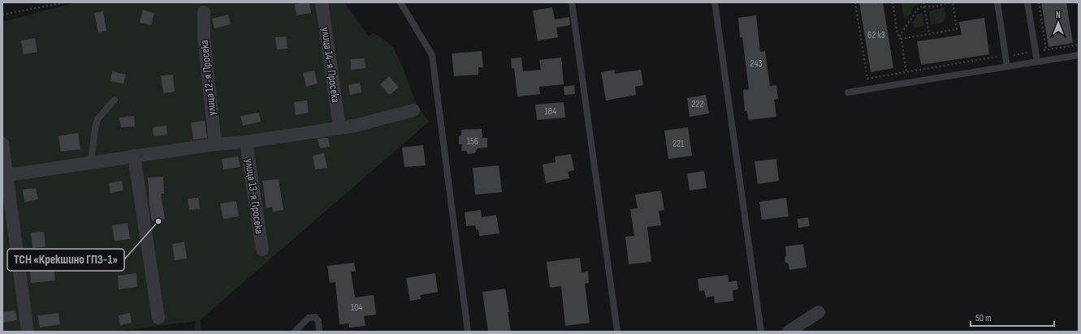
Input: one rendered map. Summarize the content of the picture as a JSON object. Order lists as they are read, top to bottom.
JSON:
{
  "streets": {
    "street": ["улица 14-я Просека", "улица 12-я Просека", "улица 13-я Просека"]
  },
  "places": ["ТСН «Крекшино ГПЗ-1»"],
  "house_numbers": [
    "62 к3",
    "243",
    "222",
    "184",
    "156",
    "221",
    "104"
  ],
  "scale_bar": "50 m",
  "north": "top"
}
